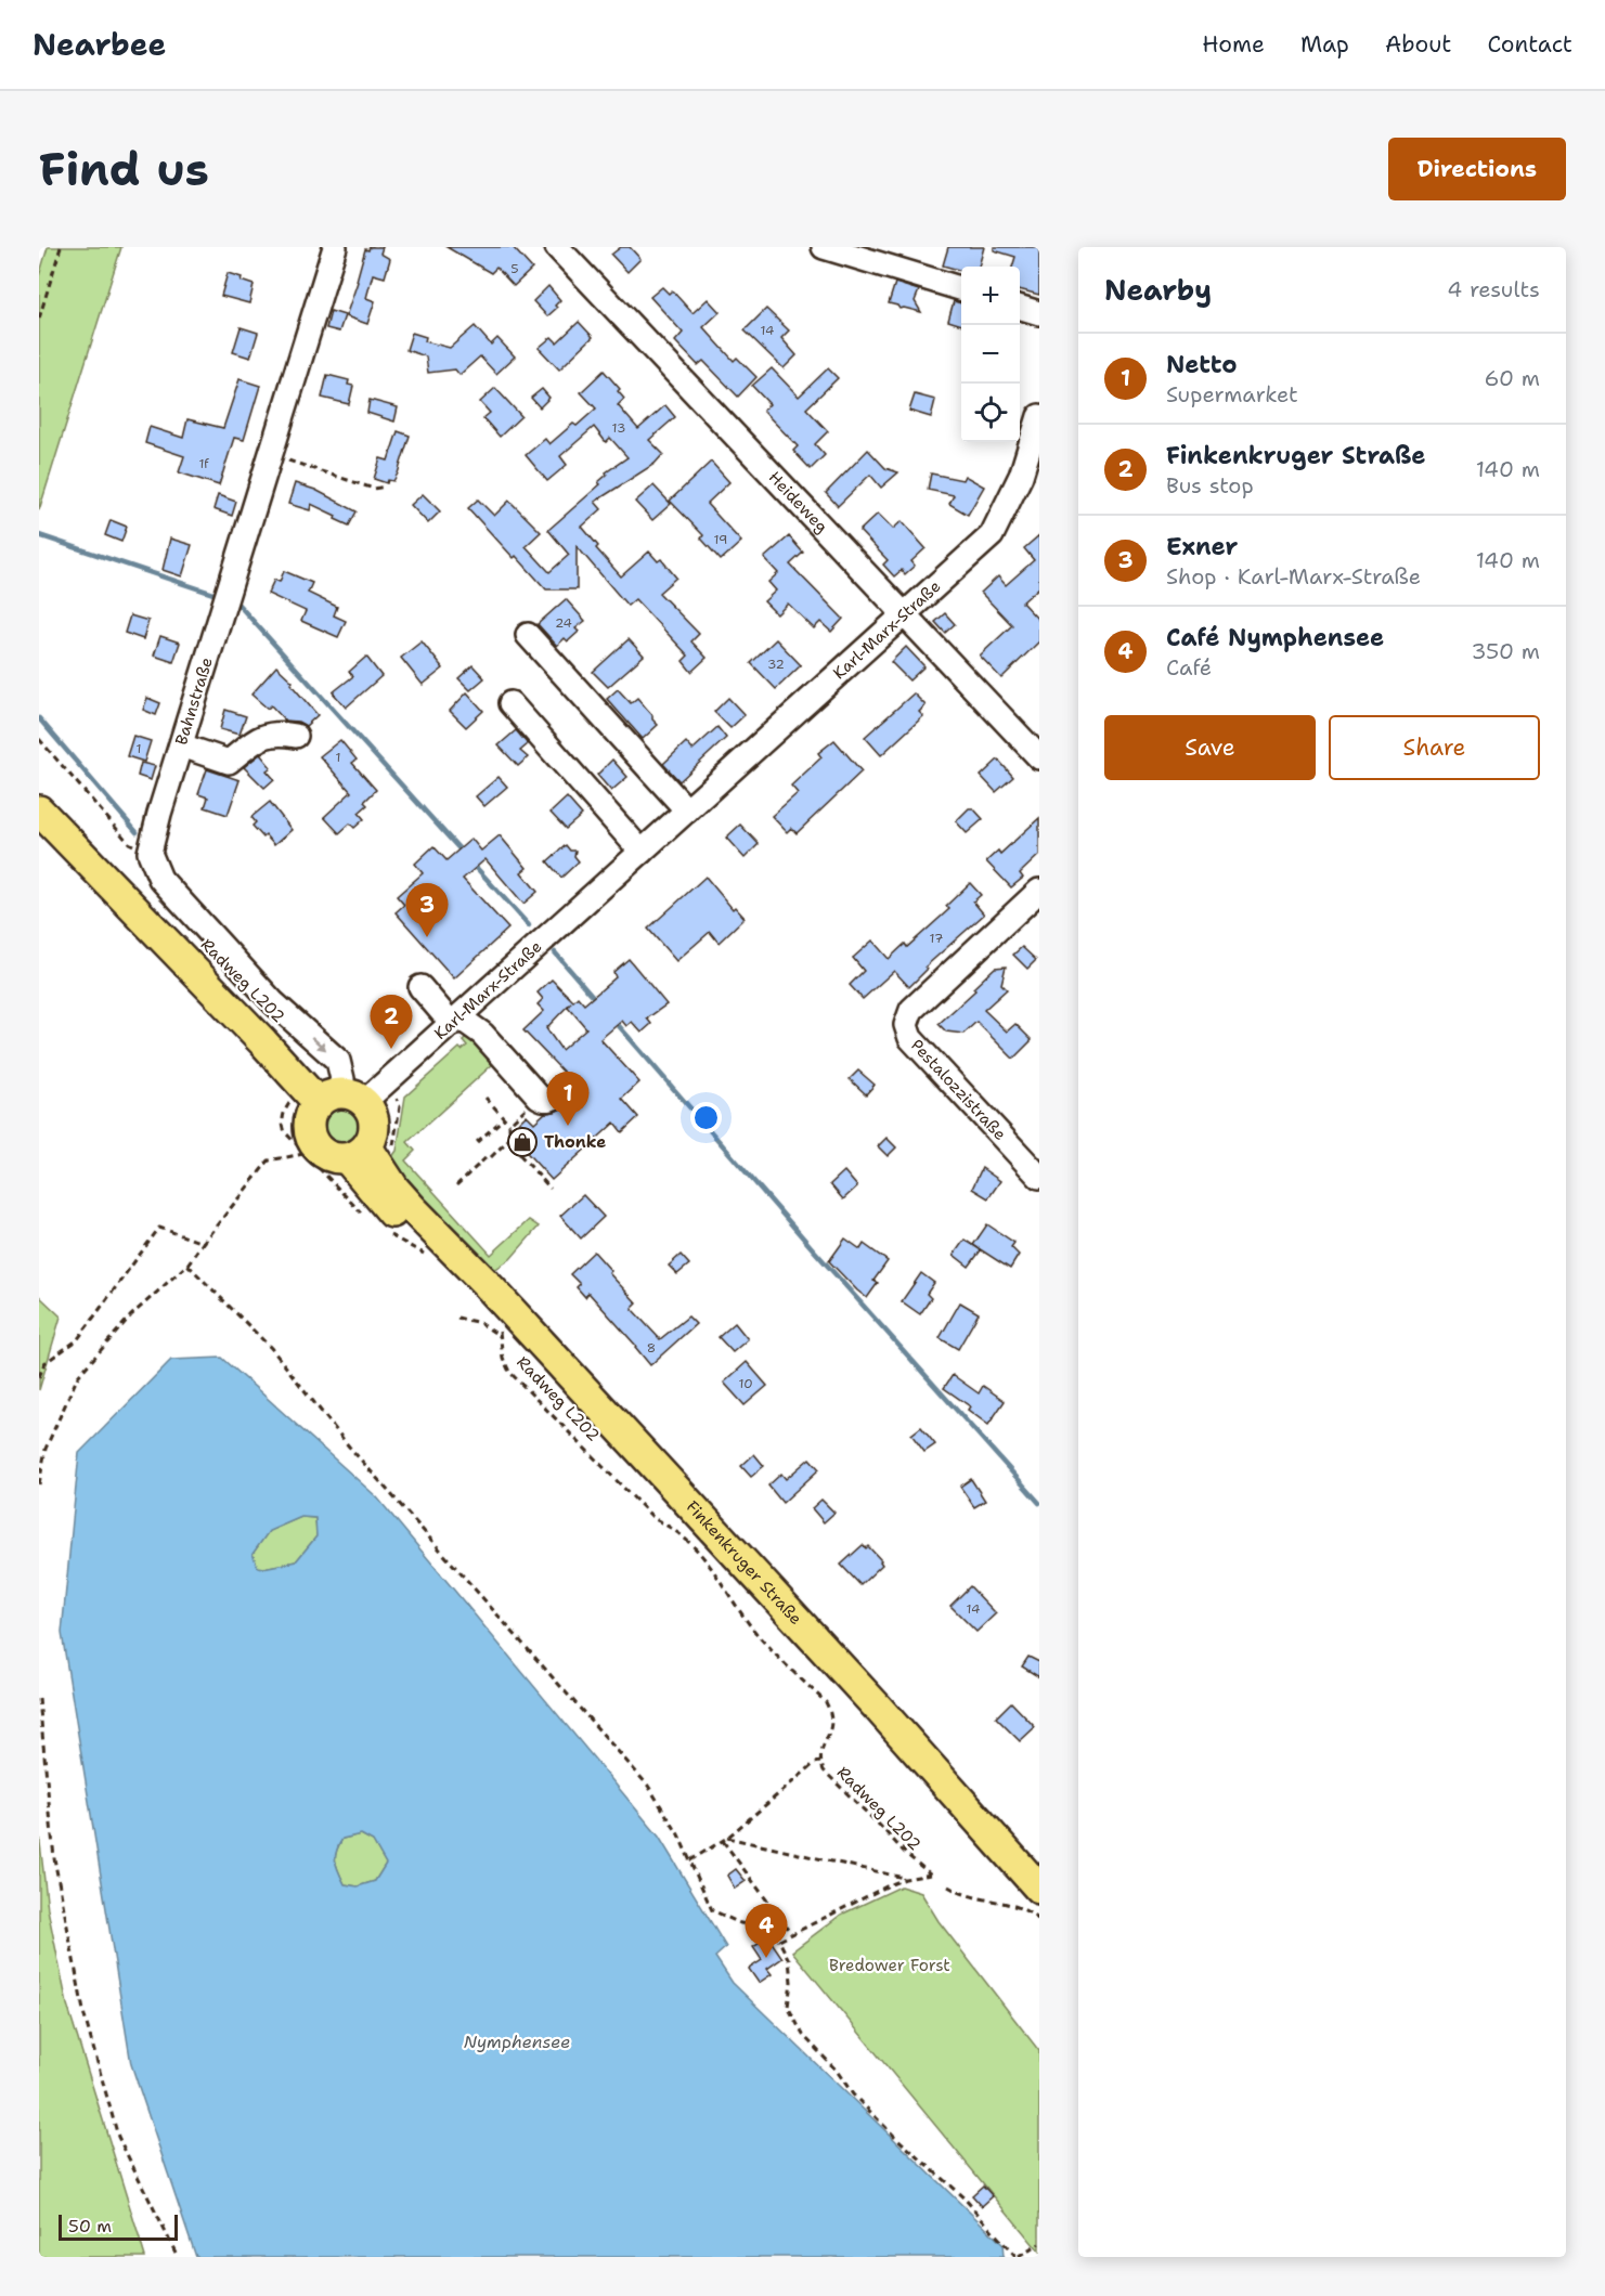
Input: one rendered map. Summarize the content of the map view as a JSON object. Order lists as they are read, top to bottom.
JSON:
{
  "streets": {
    "main road": ["Finkenkruger Straße"],
    "street": [
      "Heideweg",
      "Karl-Marx-Straße",
      "Bahnstraße",
      "Pestalozzistraße"
    ],
    "path": ["Radweg L202"]
  },
  "crossings": [
    ["Heideweg", "Karl-Marx-Straße"],
    ["Karl-Marx-Straße", "Finkenkruger Straße"]
  ],
  "water": ["Nymphensee"],
  "parks": ["Bredower Forst"],
  "places": {
    "shop": ["Thonke"]
  },
  "house_numbers": [
    "5",
    "14",
    "13",
    "1f",
    "19",
    "24",
    "32",
    "1",
    "1",
    "17",
    "8",
    "10",
    "14"
  ],
  "scale_bar": "50 m",
  "page": {
    "header": "Nearbee",
    "nav": [
      "Home",
      "Map",
      "About",
      "Contact"
    ],
    "buttons": [
      "Directions",
      ["Save", "Share"]
    ],
    "title": "Find us",
    "heading": ["Nearby", "4 results"],
    "map_buttons": ["+", "−"],
    "list": [
      {
        "mark": "1",
        "name": "Netto",
        "note": "Supermarket",
        "value": "60 m"
      },
      {
        "mark": "2",
        "name": "Finkenkruger Straße",
        "note": "Bus stop",
        "value": "140 m"
      },
      {
        "mark": "3",
        "name": "Exner",
        "note": "Shop · Karl-Marx-Straße",
        "value": "140 m"
      },
      {
        "mark": "4",
        "name": "Café Nymphensee",
        "note": "Café",
        "value": "350 m"
      }
    ],
    "pins": [
      "3",
      "2",
      "1",
      "4"
    ],
    "scale": "50 m"
  }
}
